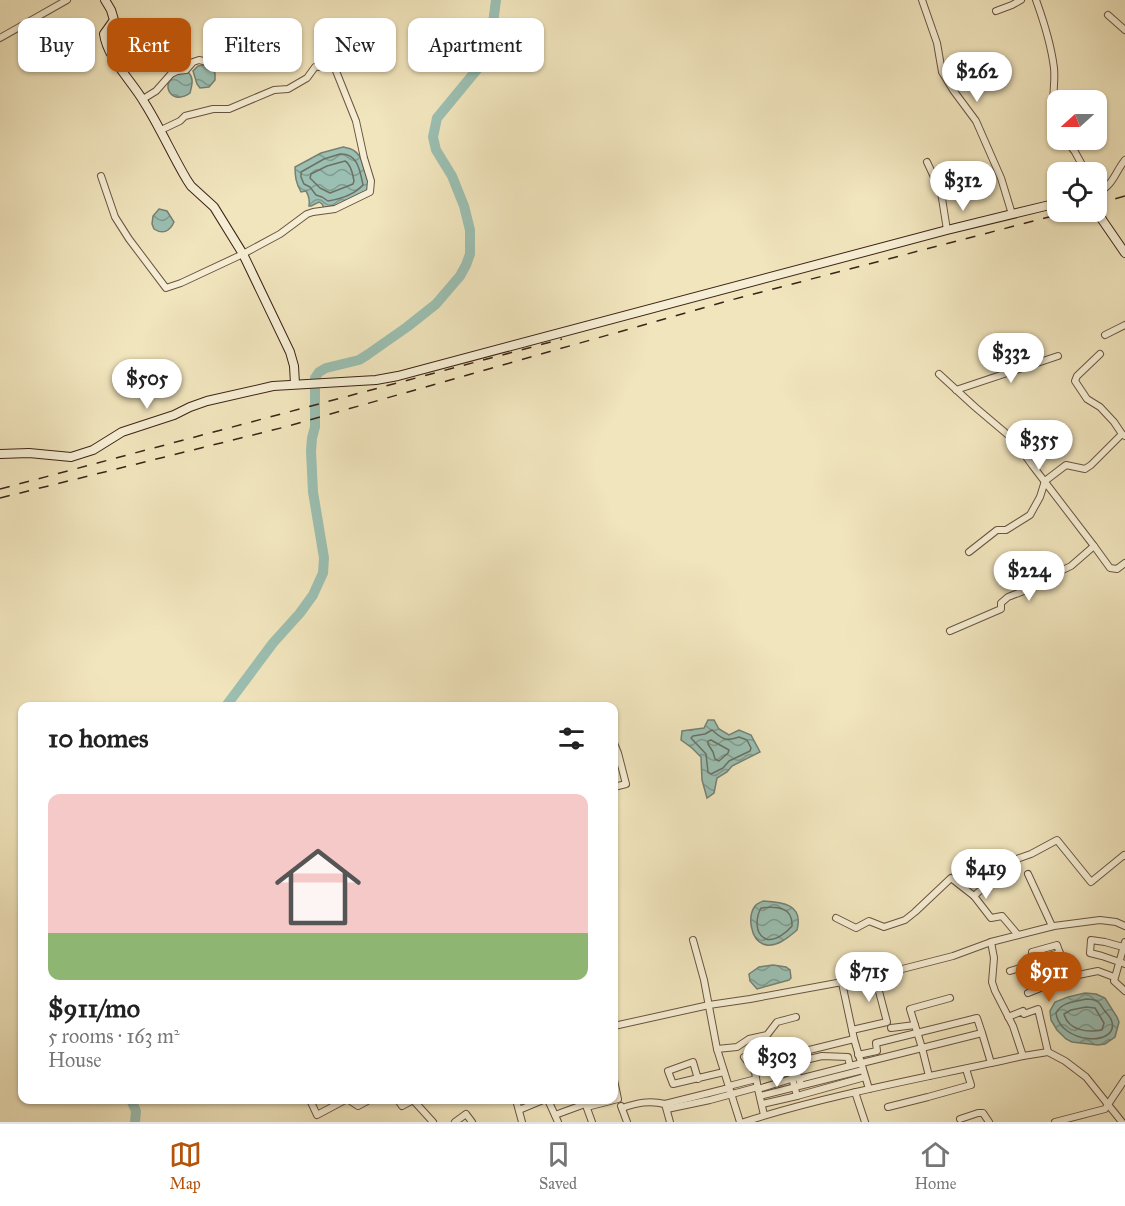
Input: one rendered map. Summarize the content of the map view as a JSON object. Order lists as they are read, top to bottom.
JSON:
{
  "north": "left",
  "page": {
    "chip": [
      "Buy",
      "Rent",
      "Filters",
      "New",
      "Apartment"
    ],
    "price": [
      "$262",
      "$312",
      "$332",
      "$505",
      "$355",
      "$224",
      "$419",
      "$715",
      "$911",
      "$303"
    ],
    "heading": "10 homes",
    "list": [
      {
        "name": "$911/mo",
        "note": "5 rooms · 163 m² · House"
      }
    ],
    "tabs": ["Map", "Saved", "Home"]
  }
}
